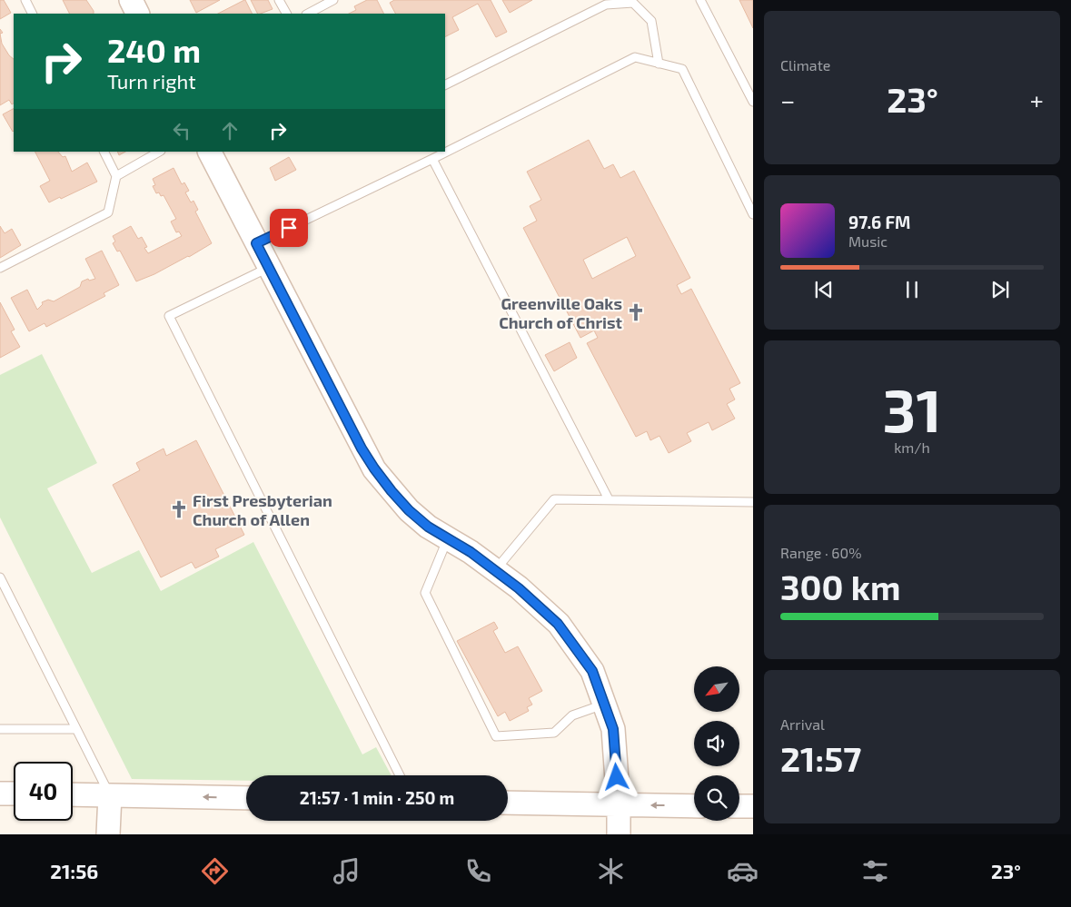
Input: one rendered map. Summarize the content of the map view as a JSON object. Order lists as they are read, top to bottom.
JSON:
{
  "places": {
    "church": ["Greenville Oaks Church of Christ", "First Presbyterian Church of Allen"]
  },
  "north": "bottom left",
  "page": {
    "tile": [
      "Climate",
      ["31", "km/h"],
      ["Range · 60%", "300 km"],
      ["Arrival", "21:57"]
    ],
    "turn": ["240 m", "Turn right"],
    "heat": ["−", "23°", "+"],
    "song": ["97.6 FM", "Music"],
    "limit": "40",
    "trip": "21:57 · 1 min · 250 m",
    "tabs": ["21:56", "23°"]
  }
}
